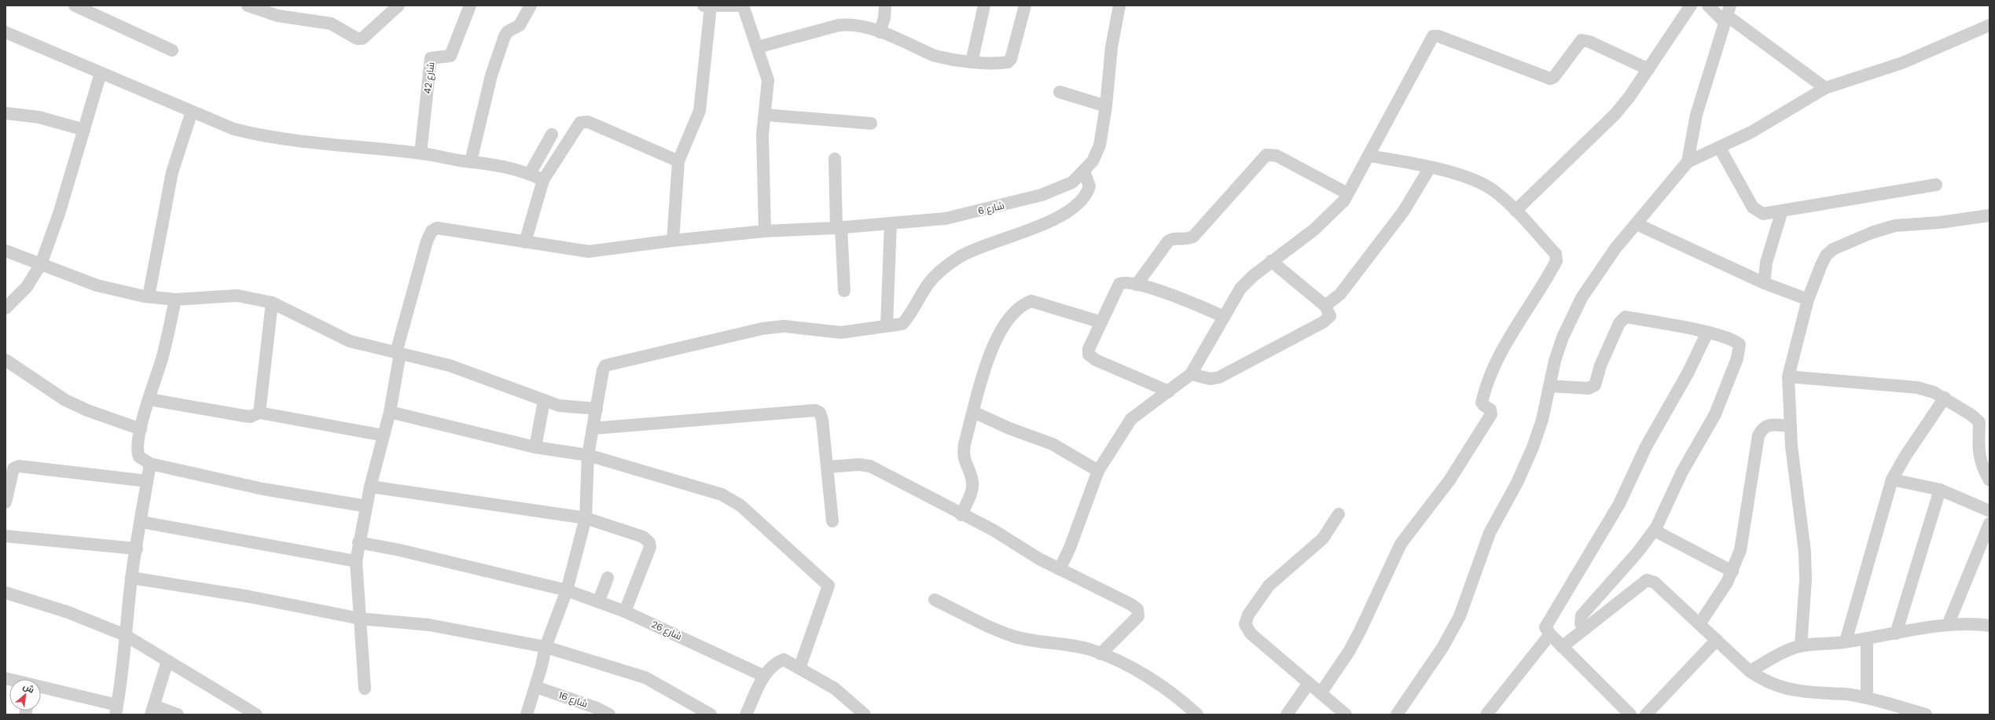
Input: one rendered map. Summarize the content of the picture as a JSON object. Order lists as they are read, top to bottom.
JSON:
{
  "streets": {
    "street": [
      "شارع 42",
      "شارع 6",
      "شارع 26",
      "شارع 16"
    ]
  },
  "crossings": [
    ["شارع 6", "شارع 26"]
  ],
  "north": "top right"
}
